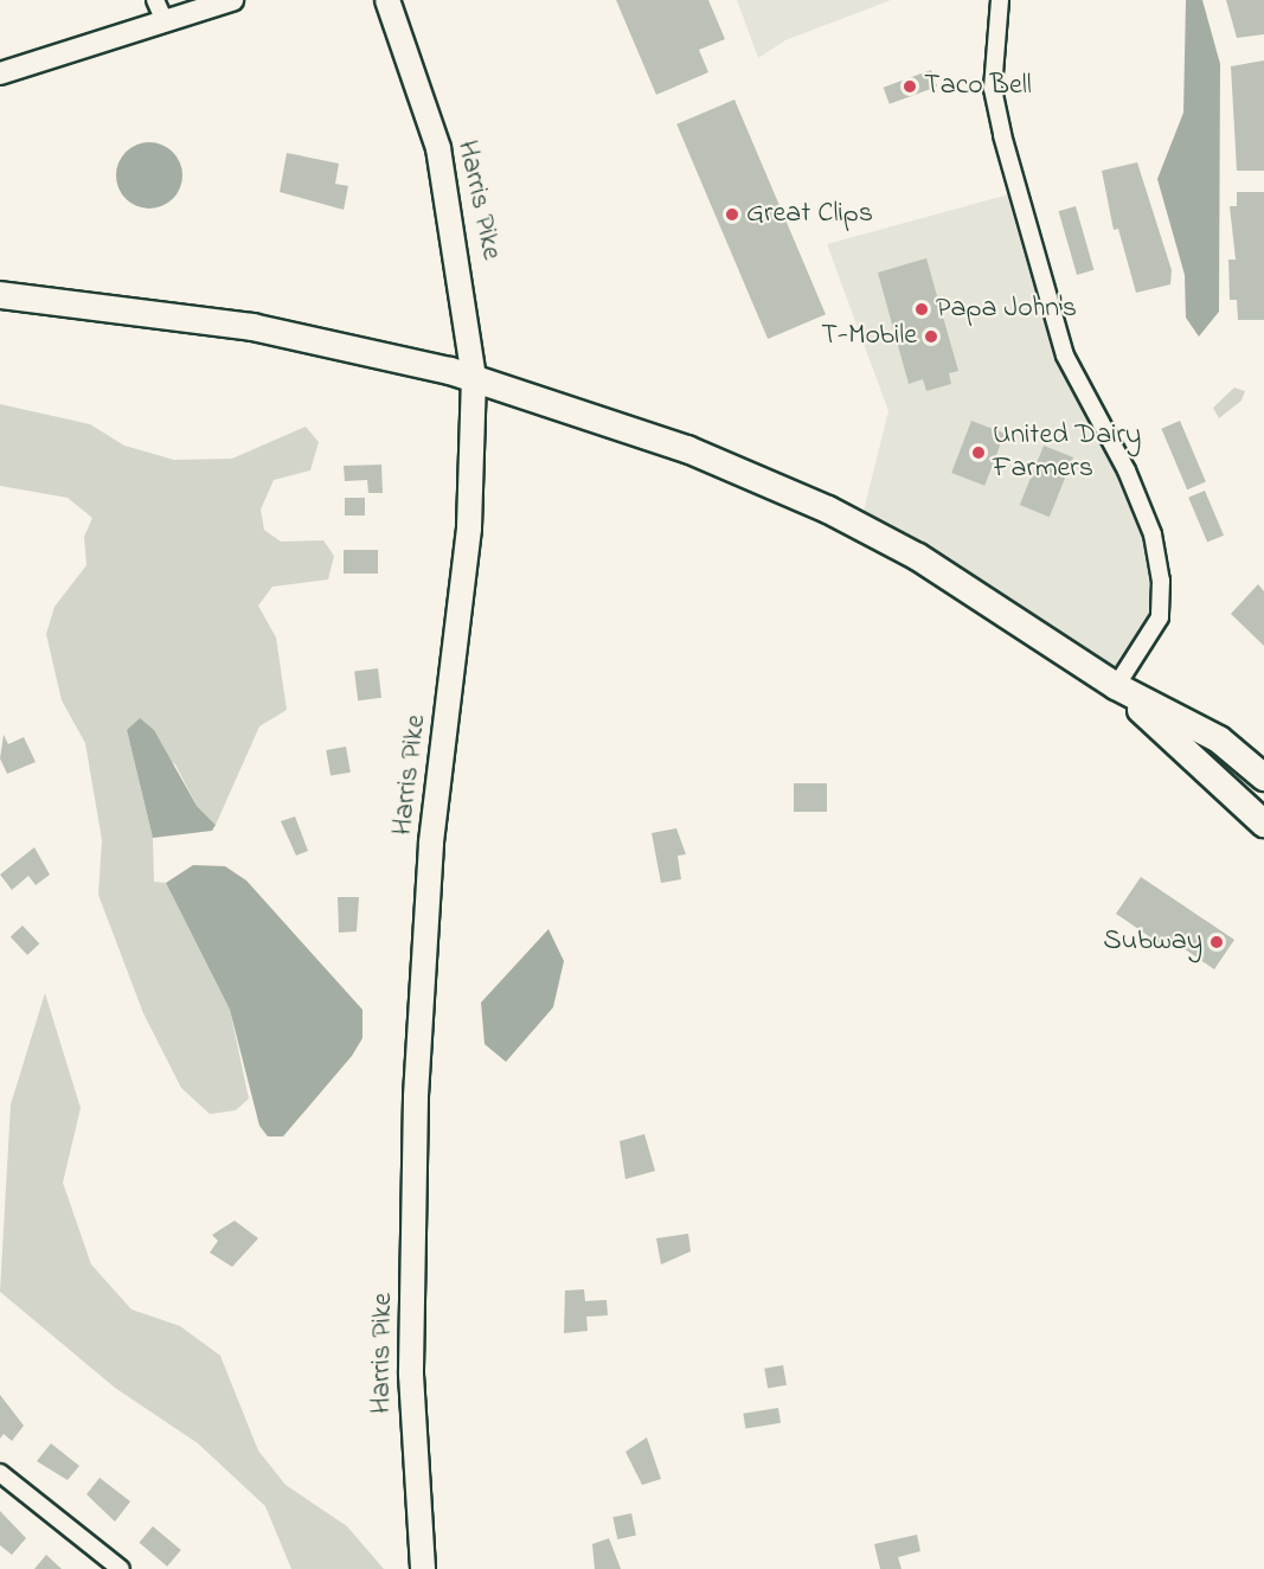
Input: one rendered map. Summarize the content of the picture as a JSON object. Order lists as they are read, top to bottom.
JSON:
{
  "streets": {
    "main road": ["Harris Pike"]
  },
  "places": [
    "Taco Bell",
    "Great Clips",
    "Papa John's",
    "T-Mobile",
    "United Dairy Farmers",
    "Subway"
  ]
}
